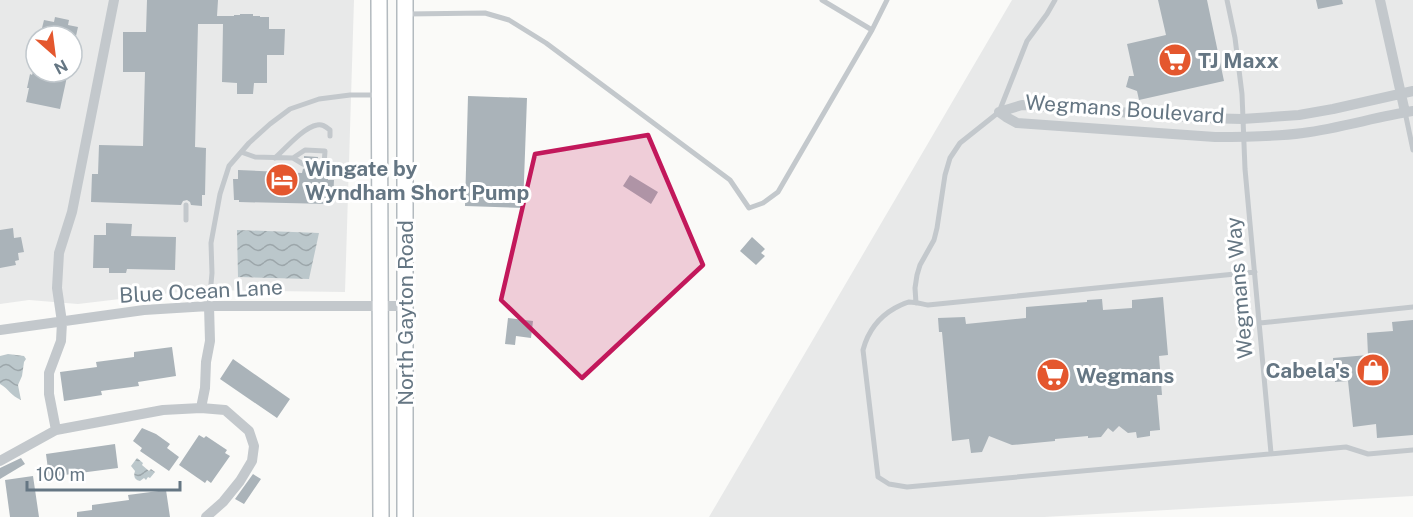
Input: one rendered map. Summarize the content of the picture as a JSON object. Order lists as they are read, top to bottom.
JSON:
{
  "streets": {
    "main road": ["North Gayton Road"],
    "street": ["Wegmans Boulevard", "Blue Ocean Lane"],
    "lane": ["Wegmans Way"]
  },
  "crossings": [
    ["Wegmans Boulevard", "Wegmans Way"],
    ["Blue Ocean Lane", "North Gayton Road"]
  ],
  "places": {
    "supermarket": ["TJ Maxx", "Wegmans"],
    "hotel": ["Wingate by Wyndham Short Pump"],
    "shop": ["Cabela's"]
  },
  "scale_bar": "100 m",
  "north": "bottom right"
}
